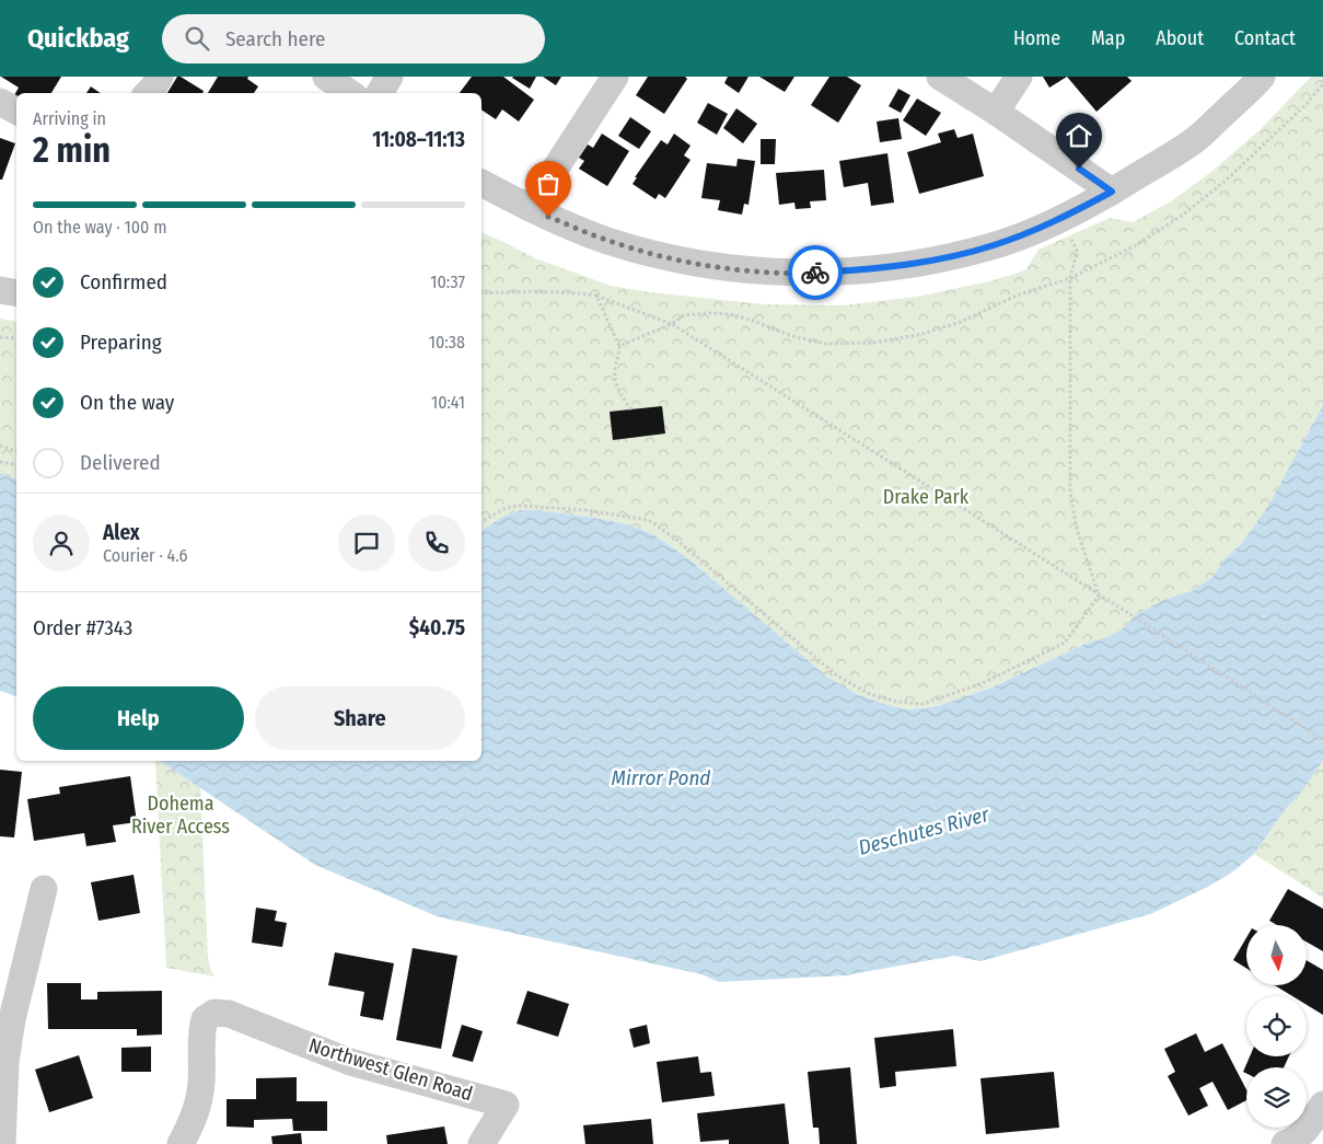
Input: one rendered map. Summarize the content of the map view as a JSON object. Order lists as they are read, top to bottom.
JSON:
{
  "streets": {
    "street": ["Northwest Glen Road"]
  },
  "water": ["Mirror Pond", "Deschutes River"],
  "parks": ["Drake Park", "Dohema River Access"],
  "north": "bottom",
  "page": {
    "header": "Quickbag",
    "search": "Search here",
    "nav": [
      "Home",
      "Map",
      "About",
      "Contact"
    ],
    "heading": ["2 min", "Arriving in", "11:08–11:13"],
    "panel": [
      "Alex",
      "Courier · 4.6",
      "Order #7343",
      "$40.75"
    ],
    "bar": "On the way · 100 m",
    "list": [
      ["Confirmed", "10:37"],
      ["Preparing", "10:38"],
      ["On the way", "10:41"],
      "Delivered"
    ],
    "buttons": ["Help", "Share"]
  }
}
